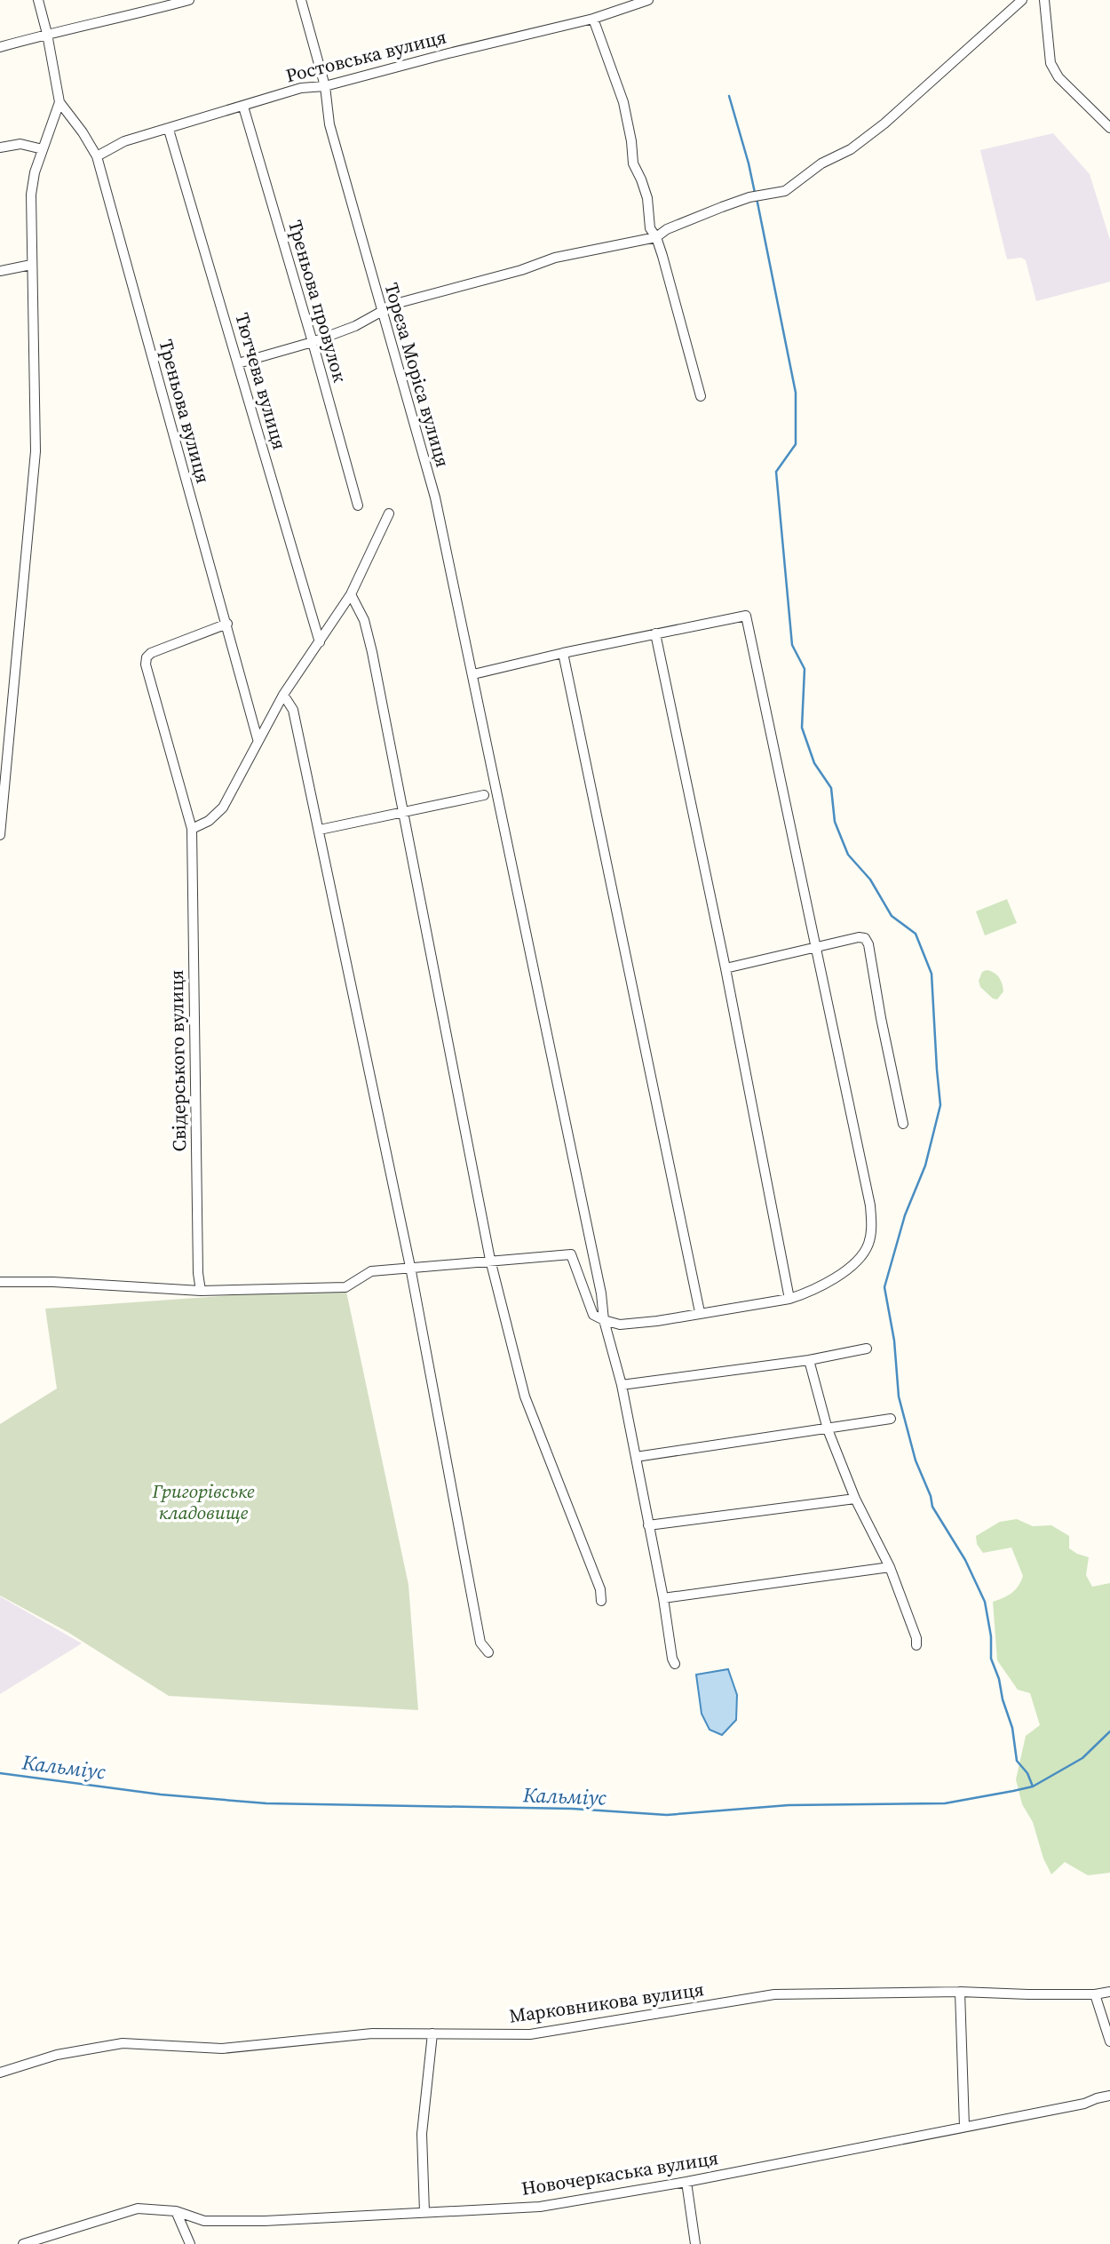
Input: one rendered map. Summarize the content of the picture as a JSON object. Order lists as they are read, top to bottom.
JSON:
{
  "streets": {
    "street": [
      "Ростовська вулиця",
      "Треньова провулок",
      "Тореза Моріса вулиця",
      "Тютчева вулиця",
      "Треньова вулиця",
      "Свiдерського вулиця",
      "Марковникова вулиця",
      "Новочеркаська вулиця"
    ]
  },
  "crossings": [
    ["Ростовська вулиця", "Треньова провулок"],
    ["Ростовська вулиця", "Тореза Моріса вулиця"],
    ["Ростовська вулиця", "Тютчева вулиця"],
    ["Ростовська вулиця", "Треньова вулиця"],
    ["Треньова вулиця", "Свiдерського вулиця"]
  ],
  "water": ["Кальміус"],
  "parks": ["Григорівське кладовище"]
}
